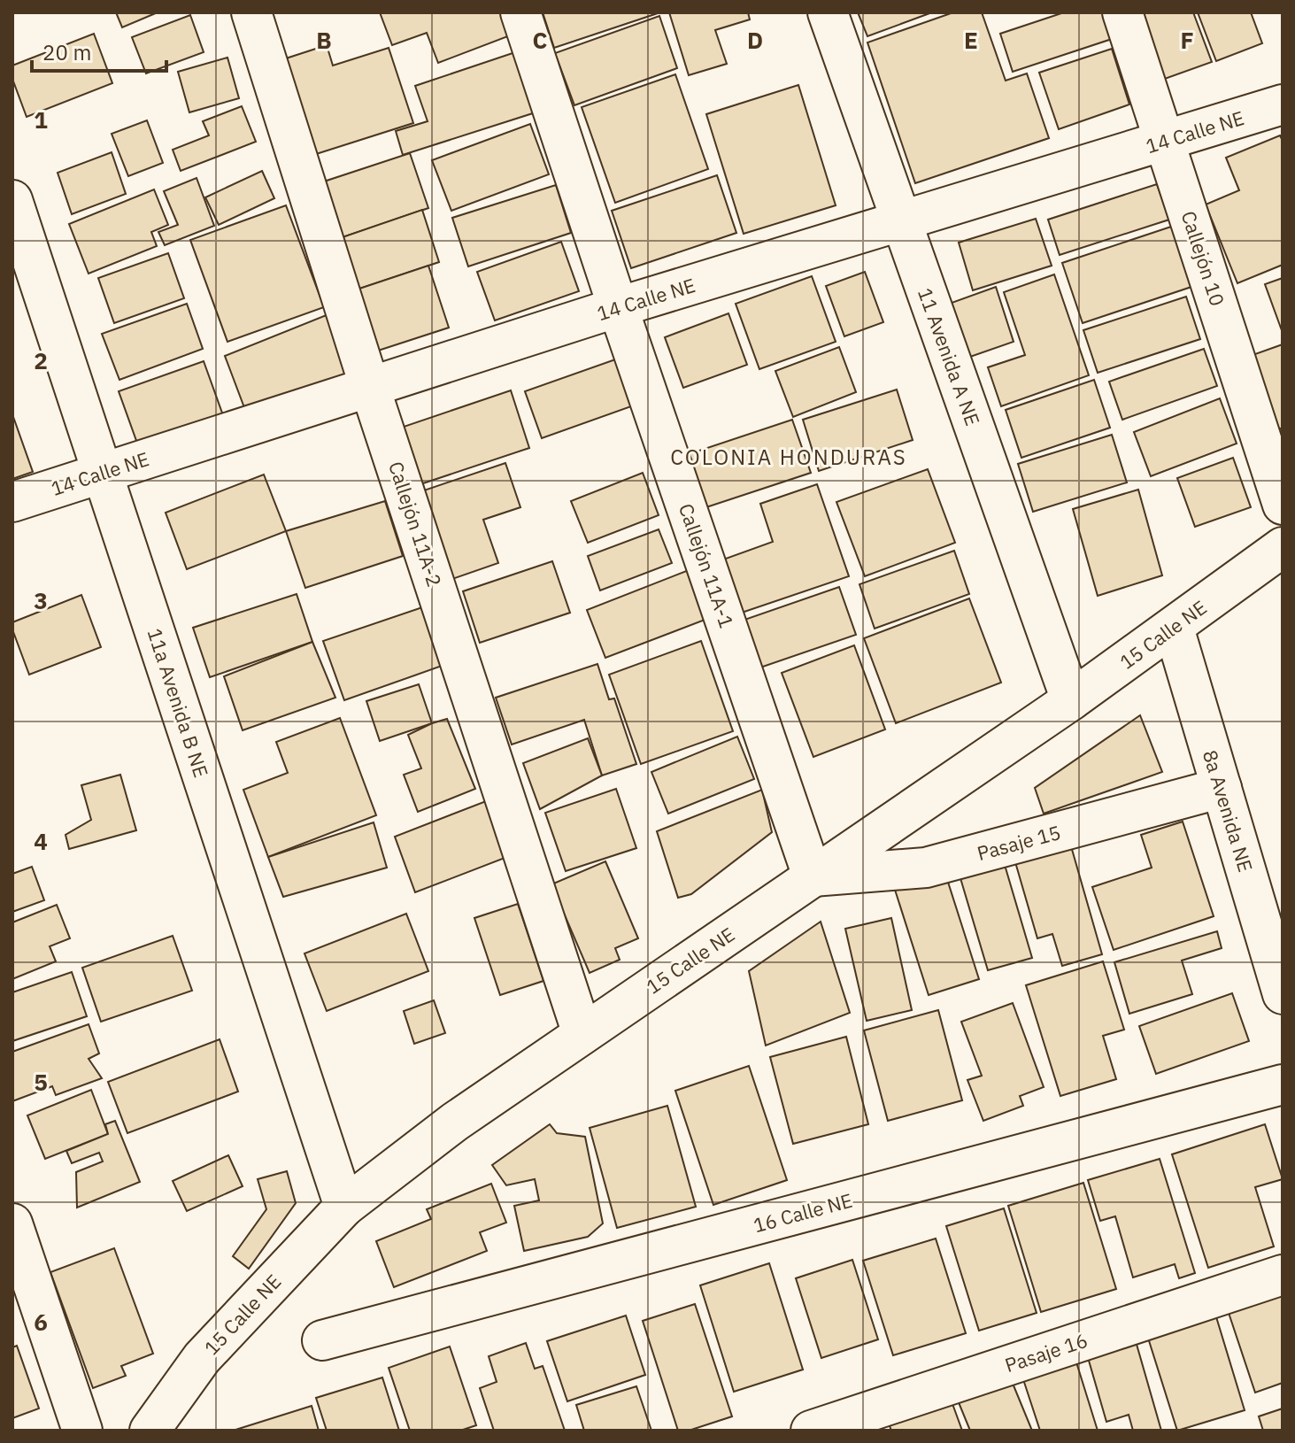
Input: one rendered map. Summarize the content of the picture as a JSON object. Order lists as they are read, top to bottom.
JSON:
{
  "streets": {
    "street": [
      "14 Calle NE",
      "Callejón 10",
      "11 Avenida A NE",
      "Callejón 11A-2",
      "Callejón 11A-1",
      "15 Calle NE",
      "11a Avenida B NE",
      "8a Avenida NE",
      "Pasaje 15",
      "16 Calle NE",
      "Pasaje 16"
    ]
  },
  "crossings": [
    ["14 Calle NE", "Callejón 10"],
    ["14 Calle NE", "11 Avenida A NE"],
    ["14 Calle NE", "Callejón 11A-2"],
    ["14 Calle NE", "Callejón 11A-1"],
    ["14 Calle NE", "11a Avenida B NE"],
    ["11 Avenida A NE", "15 Calle NE"],
    ["Callejón 11A-2", "15 Calle NE"],
    ["Callejón 11A-1", "15 Calle NE"],
    ["Callejón 11A-1", "Pasaje 15"],
    ["15 Calle NE", "11a Avenida B NE"],
    ["15 Calle NE", "8a Avenida NE"],
    ["15 Calle NE", "Pasaje 15"],
    ["8a Avenida NE", "Pasaje 15"]
  ],
  "districts": ["COLONIA HONDURAS"],
  "scale_bar": "20 m",
  "grid": {
    "columns": [
      "B",
      "C",
      "D",
      "E",
      "F"
    ],
    "rows": [
      "1",
      "2",
      "3",
      "4",
      "5",
      "6"
    ]
  }
}
